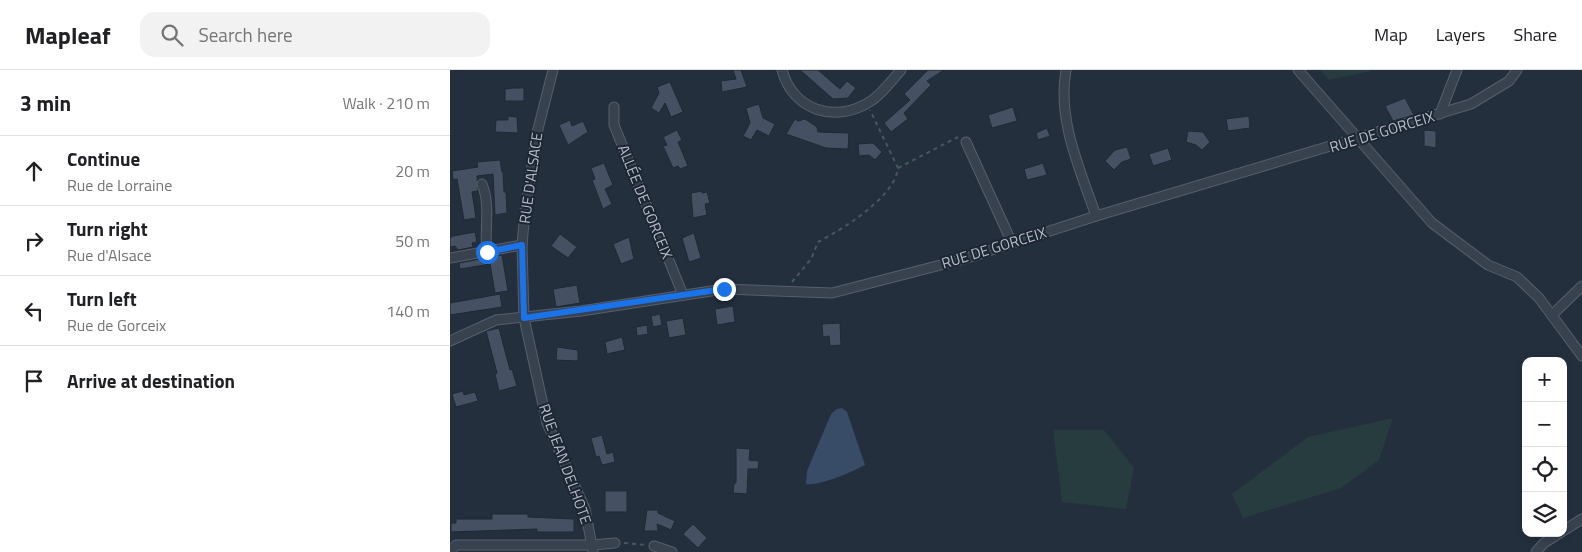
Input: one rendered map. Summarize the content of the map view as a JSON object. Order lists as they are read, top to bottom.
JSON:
{
  "streets": {
    "street": [
      "RUE DE GORCEIX",
      "RUE D'ALSACE",
      "ALLÉE DE GORCEIX",
      "RUE JEAN DELHOTE"
    ]
  },
  "crossings": [
    ["RUE DE GORCEIX", "RUE D'ALSACE"],
    ["RUE DE GORCEIX", "ALLÉE DE GORCEIX"],
    ["RUE DE GORCEIX", "RUE JEAN DELHOTE"],
    ["RUE D'ALSACE", "RUE JEAN DELHOTE"]
  ],
  "page": {
    "header": "Mapleaf",
    "search": "Search here",
    "nav": ["Map", "Layers", "Share"],
    "heading": ["3 min", "Walk · 210 m"],
    "list": [
      ["Continue", "Rue de Lorraine", "20 m"],
      ["Turn right", "Rue d'Alsace", "50 m"],
      ["Turn left", "Rue de Gorceix", "140 m"],
      "Arrive at destination"
    ],
    "map_buttons": ["+", "−"]
  }
}
